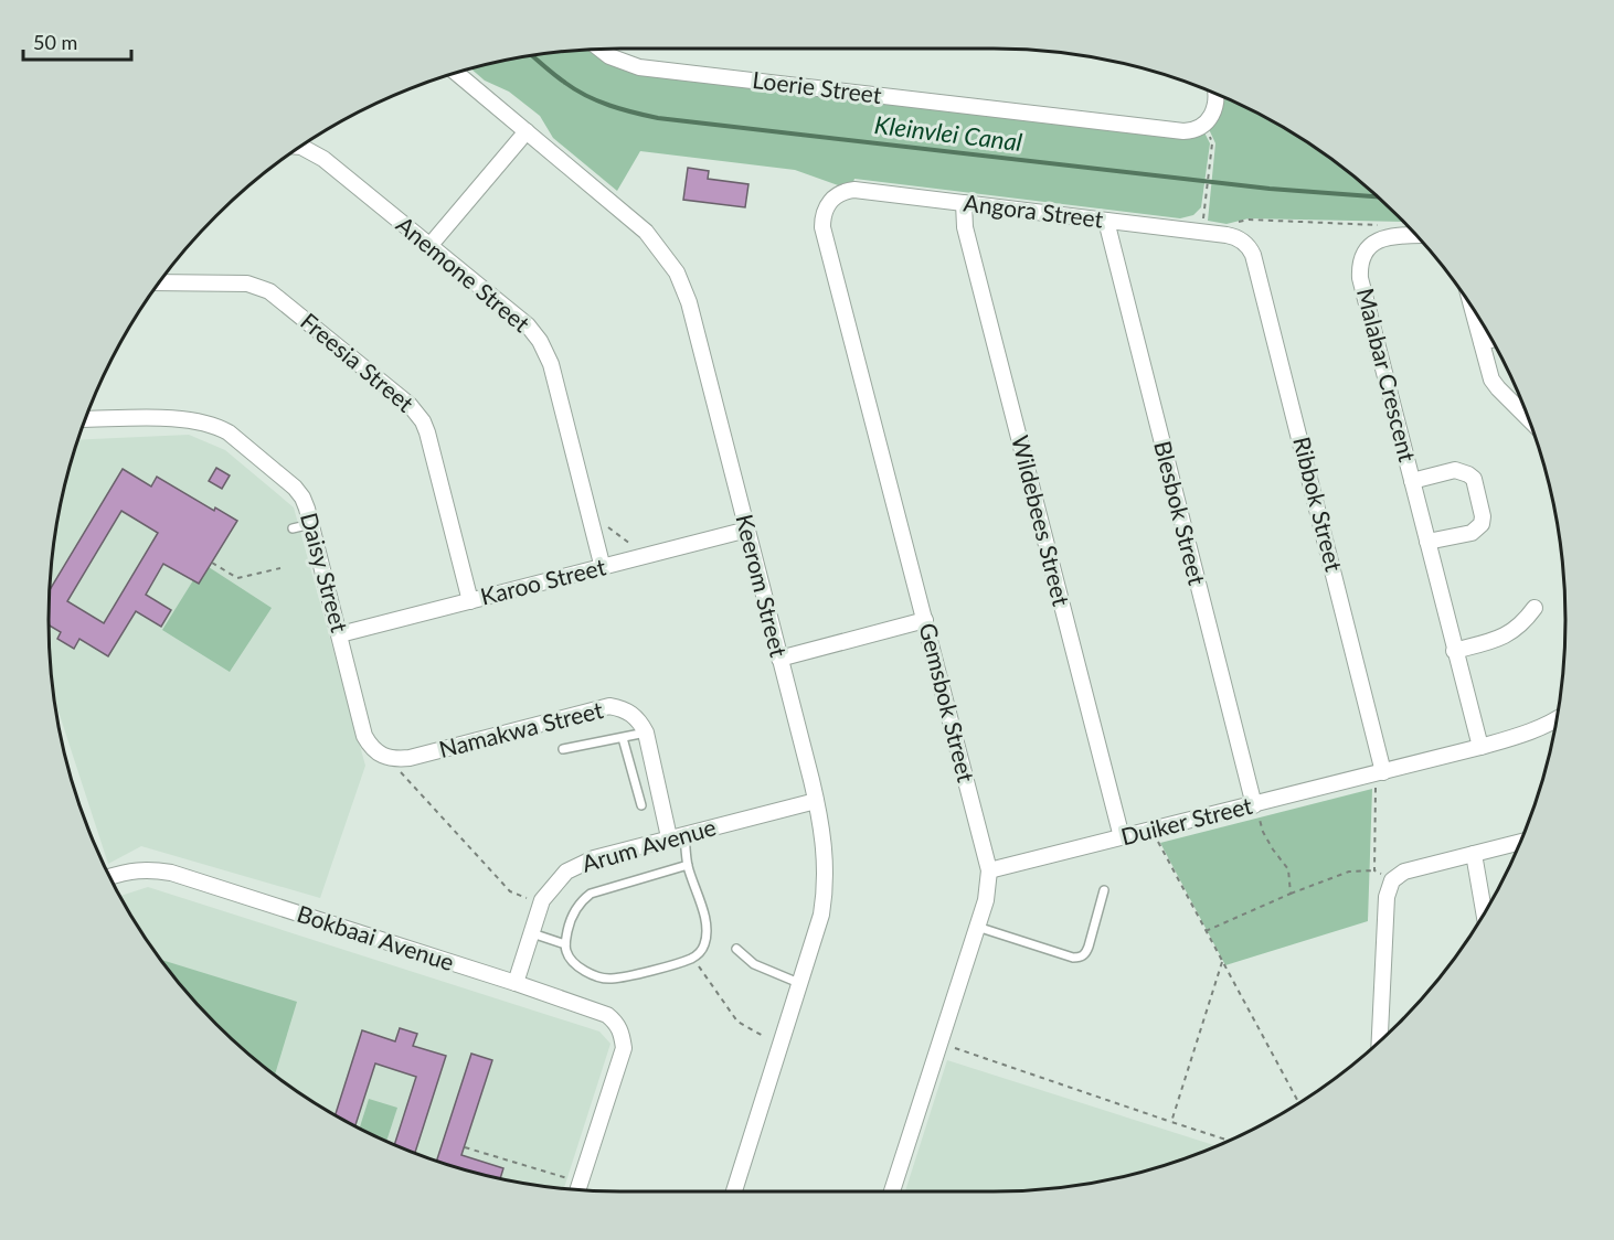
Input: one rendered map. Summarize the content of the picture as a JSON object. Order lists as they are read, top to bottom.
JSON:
{
  "streets": {
    "street": [
      "Loerie Street",
      "Angora Street",
      "Anemone Street",
      "Freesia Street",
      "Malabar Crescent",
      "Ribbok Street",
      "Blesbok Street",
      "Wildebees Street",
      "Daisy Street",
      "Karoo Street",
      "Keerom Street",
      "Gemsbok Street",
      "Namakwa Street",
      "Duiker Street",
      "Arum Avenue",
      "Bokbaai Avenue"
    ]
  },
  "crossings": [
    ["Angora Street", "Ribbok Street"],
    ["Angora Street", "Blesbok Street"],
    ["Angora Street", "Wildebees Street"],
    ["Angora Street", "Gemsbok Street"],
    ["Anemone Street", "Karoo Street"],
    ["Freesia Street", "Karoo Street"],
    ["Malabar Crescent", "Duiker Street"],
    ["Ribbok Street", "Duiker Street"],
    ["Blesbok Street", "Duiker Street"],
    ["Wildebees Street", "Duiker Street"],
    ["Daisy Street", "Karoo Street"],
    ["Daisy Street", "Namakwa Street"],
    ["Karoo Street", "Keerom Street"],
    ["Keerom Street", "Arum Avenue"],
    ["Gemsbok Street", "Duiker Street"],
    ["Arum Avenue", "Bokbaai Avenue"]
  ],
  "water": ["Kleinvlei Canal"],
  "scale_bar": "50 m"
}
